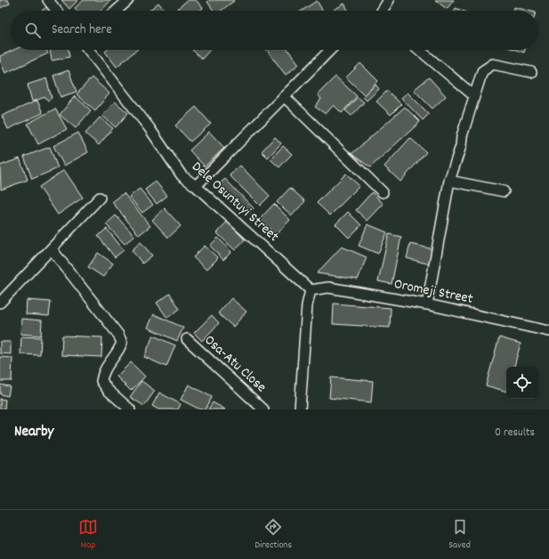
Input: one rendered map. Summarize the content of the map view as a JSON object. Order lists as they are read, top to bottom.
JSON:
{
  "streets": {
    "street": ["Dele Osuntuyi Street", "Oromeji Street", "Osa-Atu Close"]
  },
  "crossings": [
    ["Dele Osuntuyi Street", "Oromeji Street"]
  ],
  "page": {
    "search": "Search here",
    "heading": ["Nearby", "0 results"],
    "nav": ["Map", "Directions", "Saved"]
  }
}
